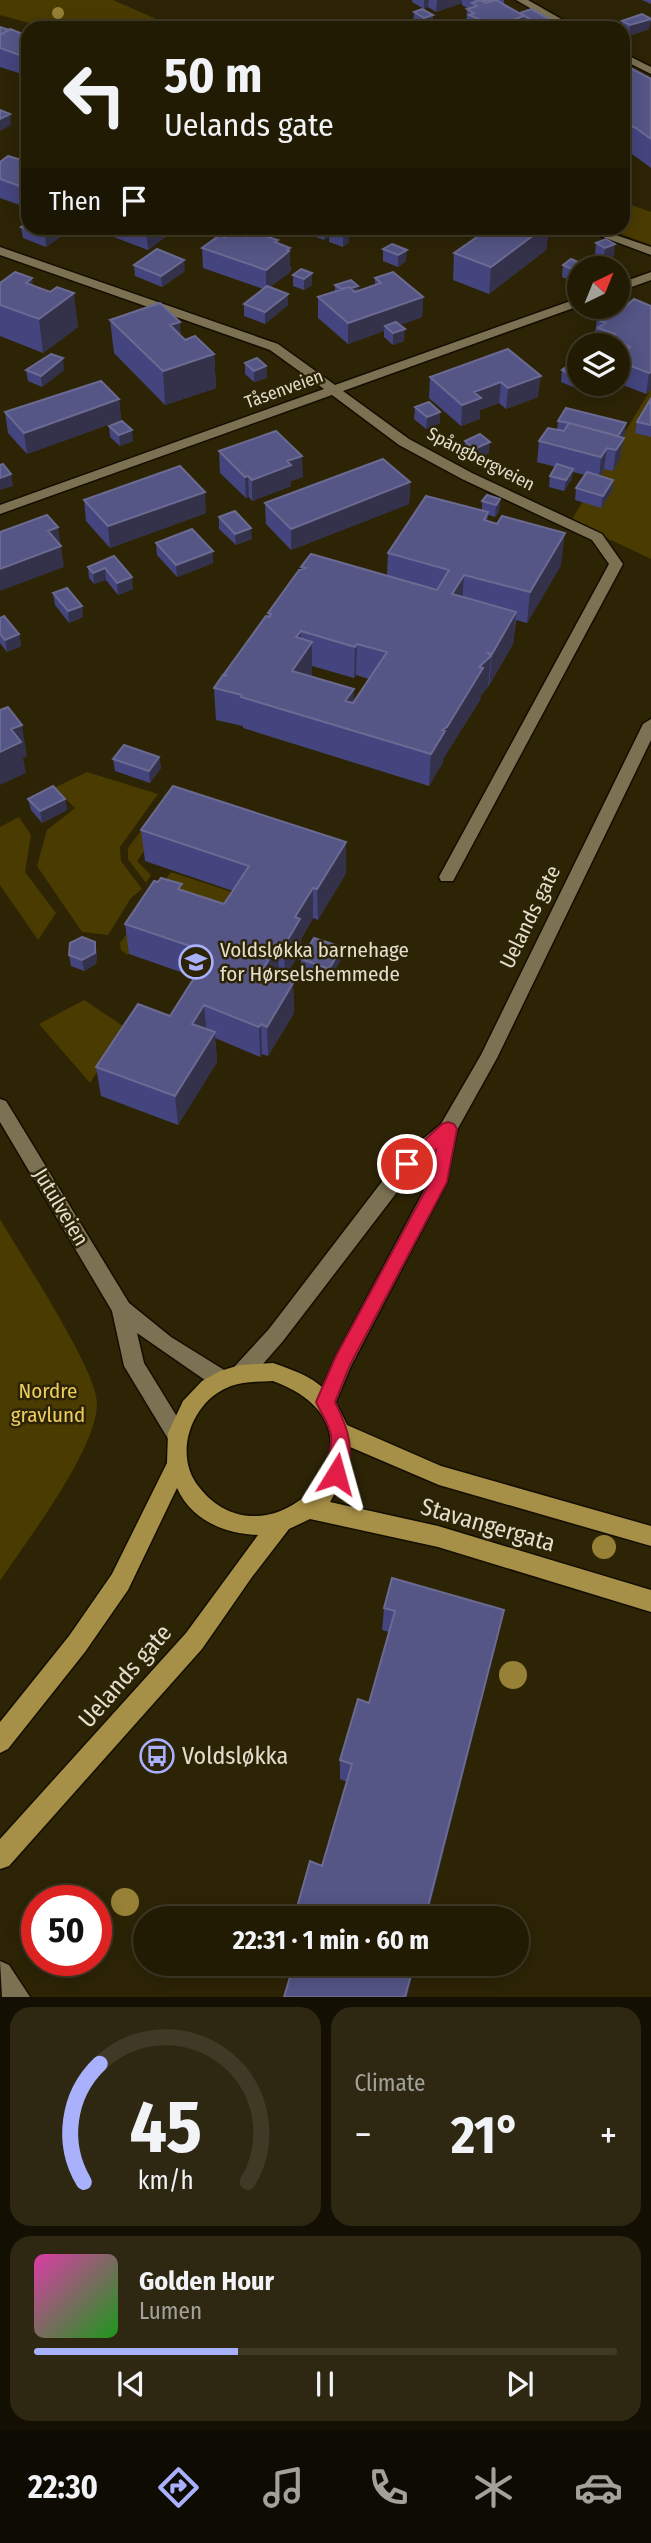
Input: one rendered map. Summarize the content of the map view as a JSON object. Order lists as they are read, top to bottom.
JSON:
{
  "streets": {
    "main road": ["Uelands gate", "Stavangergata"],
    "street": ["Tåsenveien", "Spångbergveien", "Jutulveien"]
  },
  "crossings": [
    ["Tåsenveien", "Spångbergveien"],
    ["Uelands gate", "Jutulveien"],
    ["Uelands gate", "Stavangergata"],
    ["Jutulveien", "Stavangergata"]
  ],
  "parks": ["Nordre gravlund"],
  "places": {
    "school or university": ["Voldsløkka barnehage for Hørselshemmede"],
    "bus stop": ["Voldsløkka"]
  },
  "north": "top right",
  "page": {
    "turn": ["50 m", "Uelands gate"],
    "then": "Then",
    "limit": "50",
    "trip": "22:31 · 1 min · 60 m",
    "tile": "Climate",
    "heat": ["−", "21°", "+"],
    "song": ["Golden Hour", "Lumen"],
    "tabs": "22:30",
    "gauge": ["45", "km/h"]
  }
}
